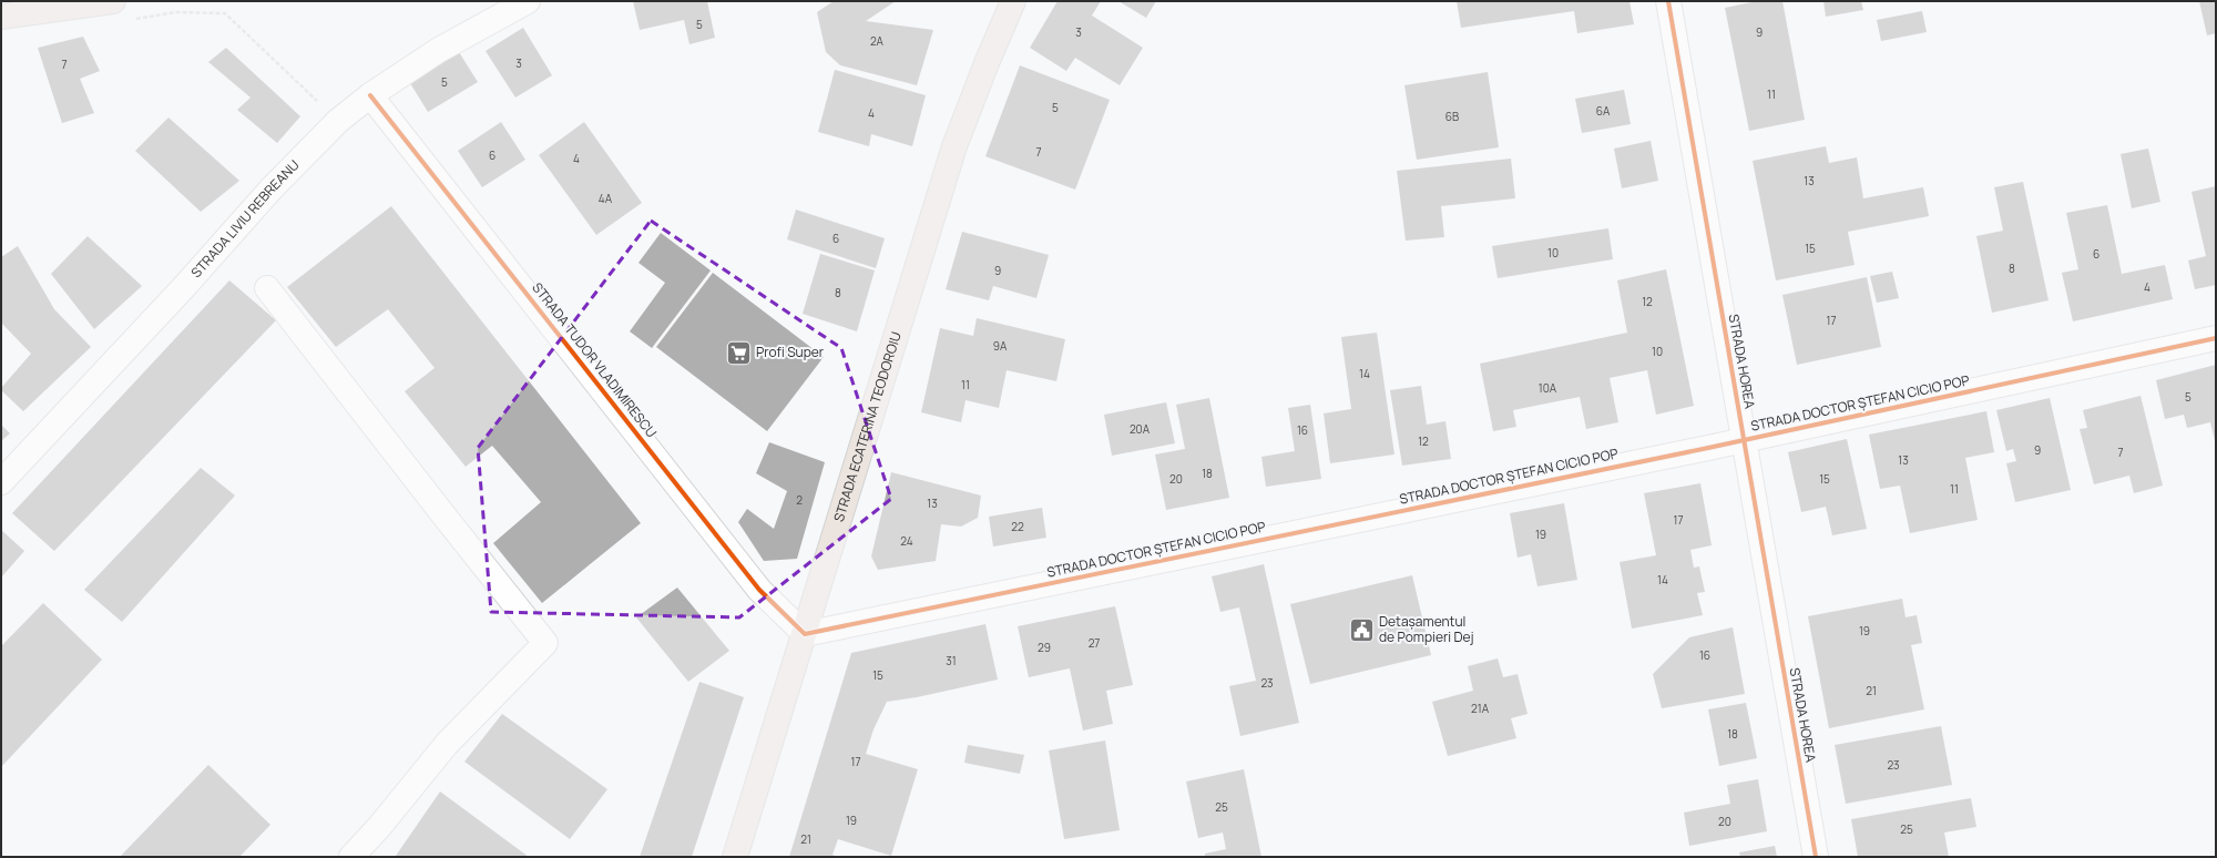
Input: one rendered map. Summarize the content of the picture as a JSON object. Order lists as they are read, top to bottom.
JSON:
{
  "streets": {
    "main road": ["STRADA ECATERINA TEODOROIU"],
    "street": [
      "STRADA LIVIU REBREANU",
      "STRADA TUDOR VLADIMIRESCU",
      "STRADA HOREA",
      "STRADA DOCTOR ȘTEFAN CICIO POP"
    ]
  },
  "crossings": [
    ["STRADA LIVIU REBREANU", "STRADA TUDOR VLADIMIRESCU"],
    ["STRADA TUDOR VLADIMIRESCU", "STRADA DOCTOR ȘTEFAN CICIO POP"],
    ["STRADA TUDOR VLADIMIRESCU", "STRADA ECATERINA TEODOROIU"],
    ["STRADA HOREA", "STRADA DOCTOR ȘTEFAN CICIO POP"],
    ["STRADA DOCTOR ȘTEFAN CICIO POP", "STRADA ECATERINA TEODOROIU"]
  ],
  "places": {
    "supermarket": ["Profi Super"],
    "public building": ["Detașamentul de Pompieri Dej"]
  },
  "house_numbers": [
    "5",
    "3",
    "9",
    "2A",
    "3",
    "7",
    "5",
    "11",
    "5",
    "6A",
    "4",
    "6B",
    "7",
    "6",
    "4",
    "13",
    "4A",
    "6",
    "15",
    "10",
    "6",
    "8",
    "9",
    "4",
    "8",
    "12",
    "17",
    "9A",
    "10",
    "14",
    "11",
    "10A",
    "5",
    "20A",
    "16",
    "12",
    "9",
    "7",
    "13",
    "18",
    "20",
    "15",
    "11",
    "2",
    "13",
    "17",
    "22",
    "19",
    "24",
    "14",
    "19",
    "27",
    "29",
    "16",
    "31",
    "15",
    "23",
    "21",
    "21A",
    "18",
    "17",
    "23",
    "25",
    "19",
    "20",
    "25",
    "21"
  ]
}
